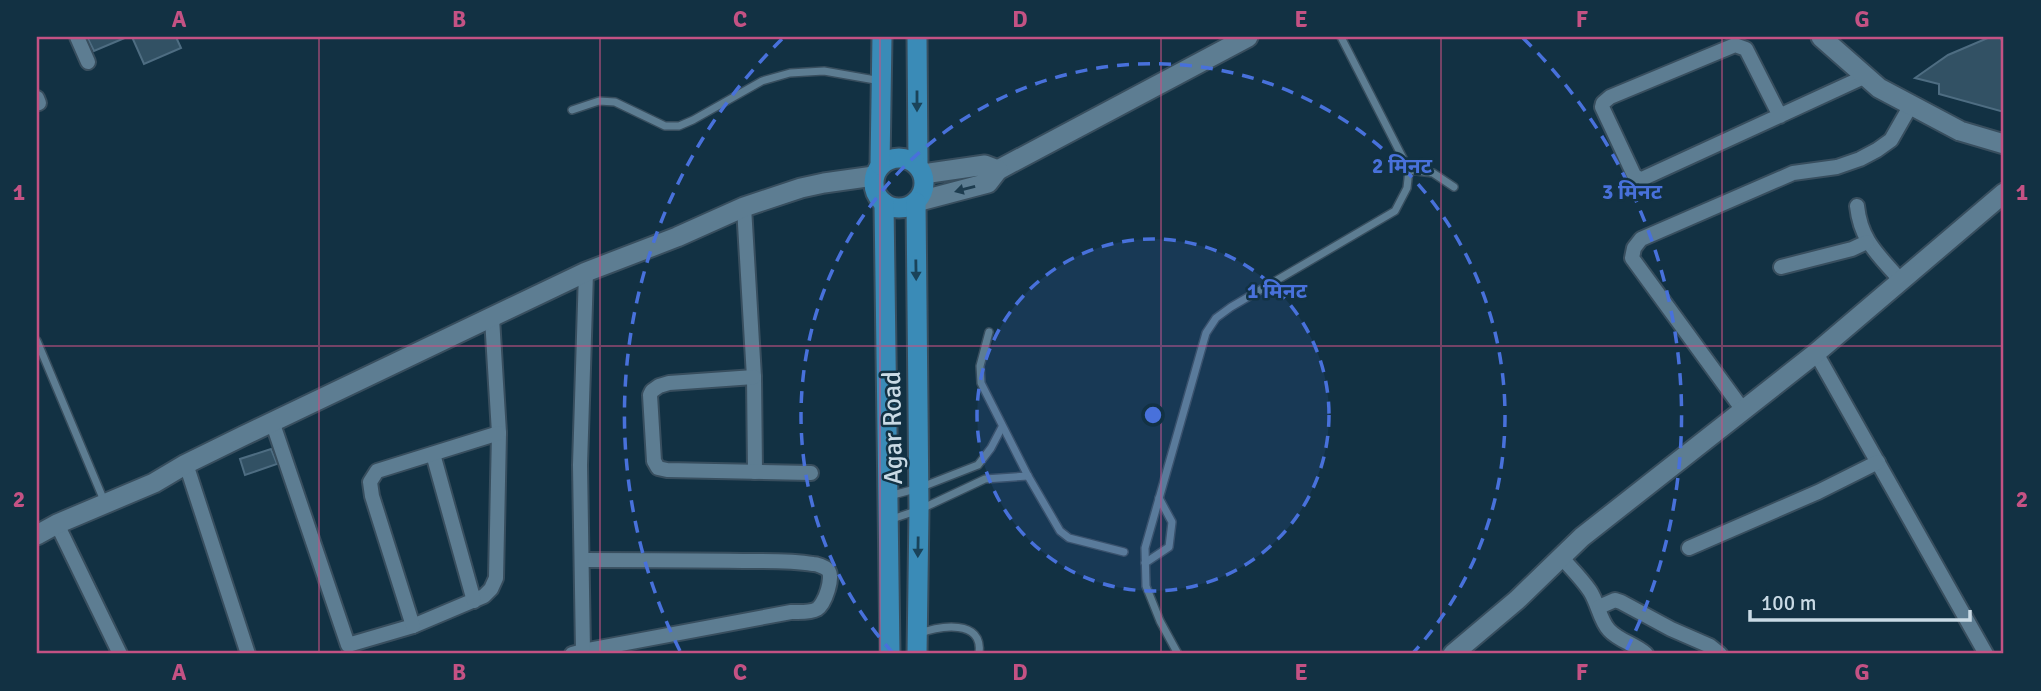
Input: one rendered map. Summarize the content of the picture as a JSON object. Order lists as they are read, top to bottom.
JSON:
{
  "streets": {
    "main road": ["Agar Road"]
  },
  "scale_bar": "100 m",
  "grid": {
    "columns": [
      "A",
      "B",
      "C",
      "D",
      "E",
      "F",
      "G"
    ],
    "rows": ["1", "2"]
  },
  "rings": ["2 मिनट", "3 मिनट", "1 मिनट"]
}
